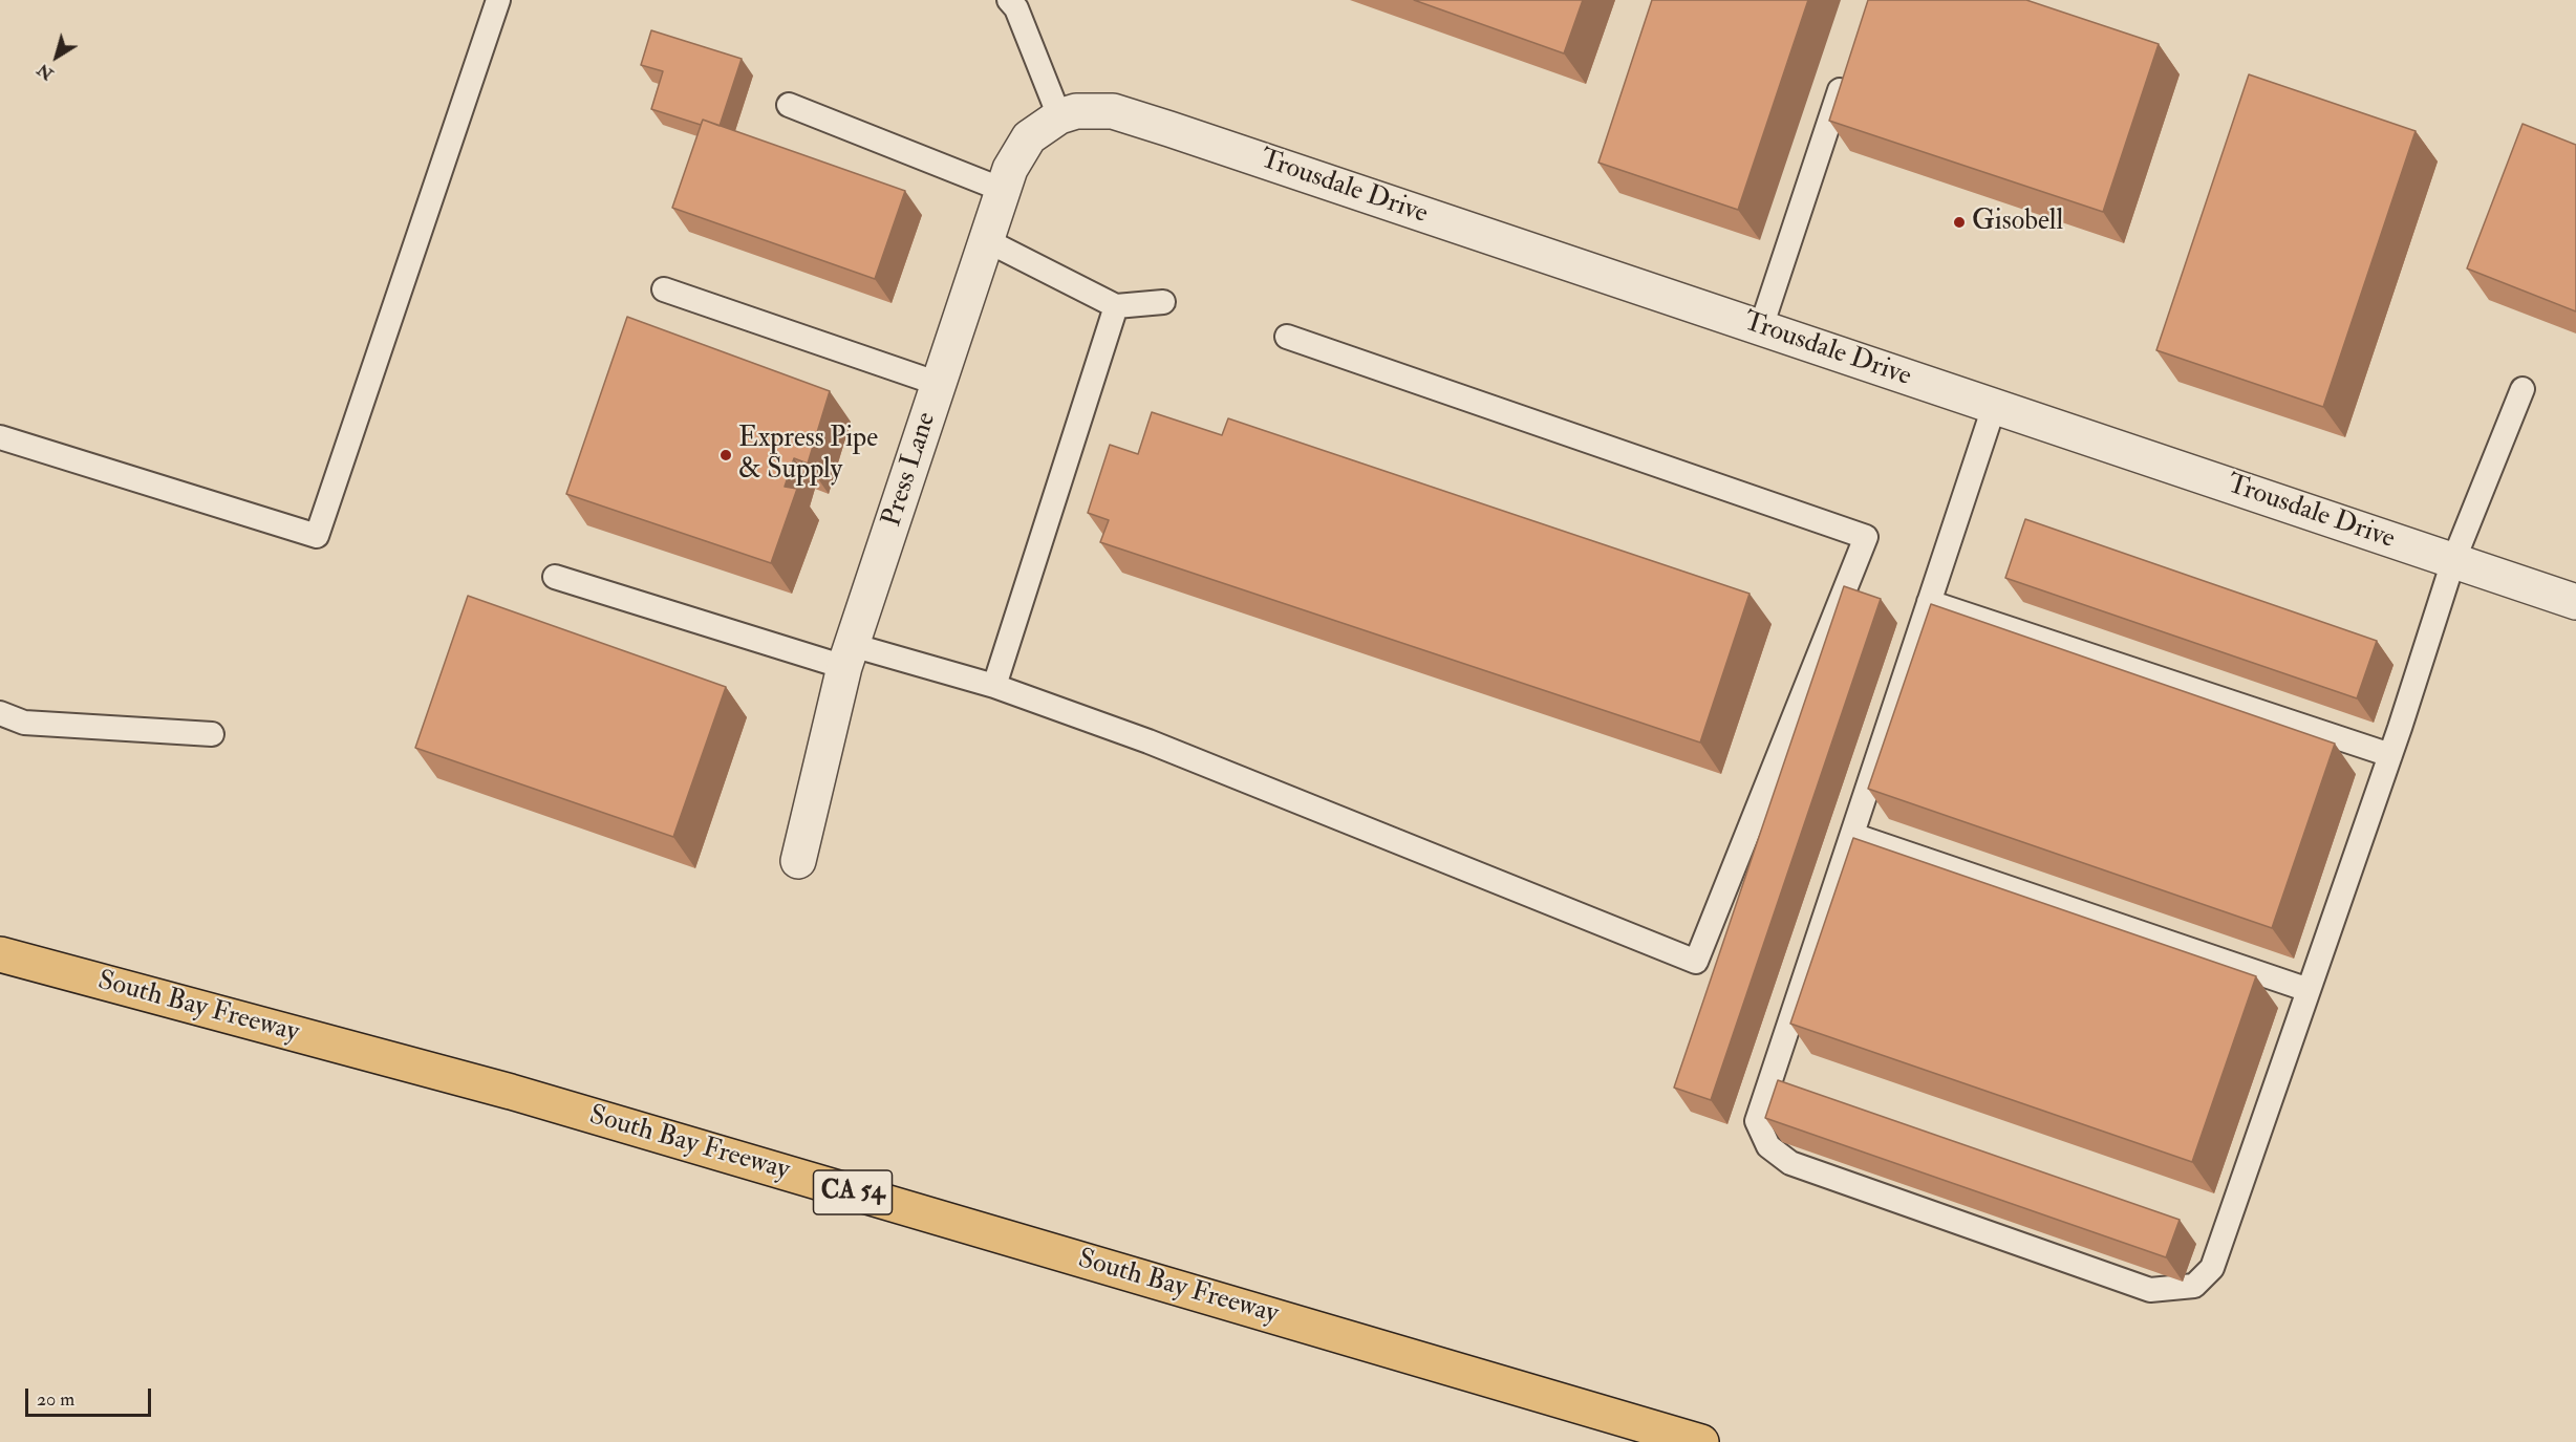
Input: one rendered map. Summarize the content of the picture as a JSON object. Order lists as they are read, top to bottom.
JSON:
{
  "streets": {
    "highway": ["South Bay Freeway", "CA 54"],
    "street": ["Trousdale Drive", "Press Lane"]
  },
  "crossings": [
    ["Trousdale Drive", "Press Lane"]
  ],
  "places": ["Gisobell", "Express Pipe & Supply"],
  "scale_bar": "20 m",
  "north": "bottom left"
}
